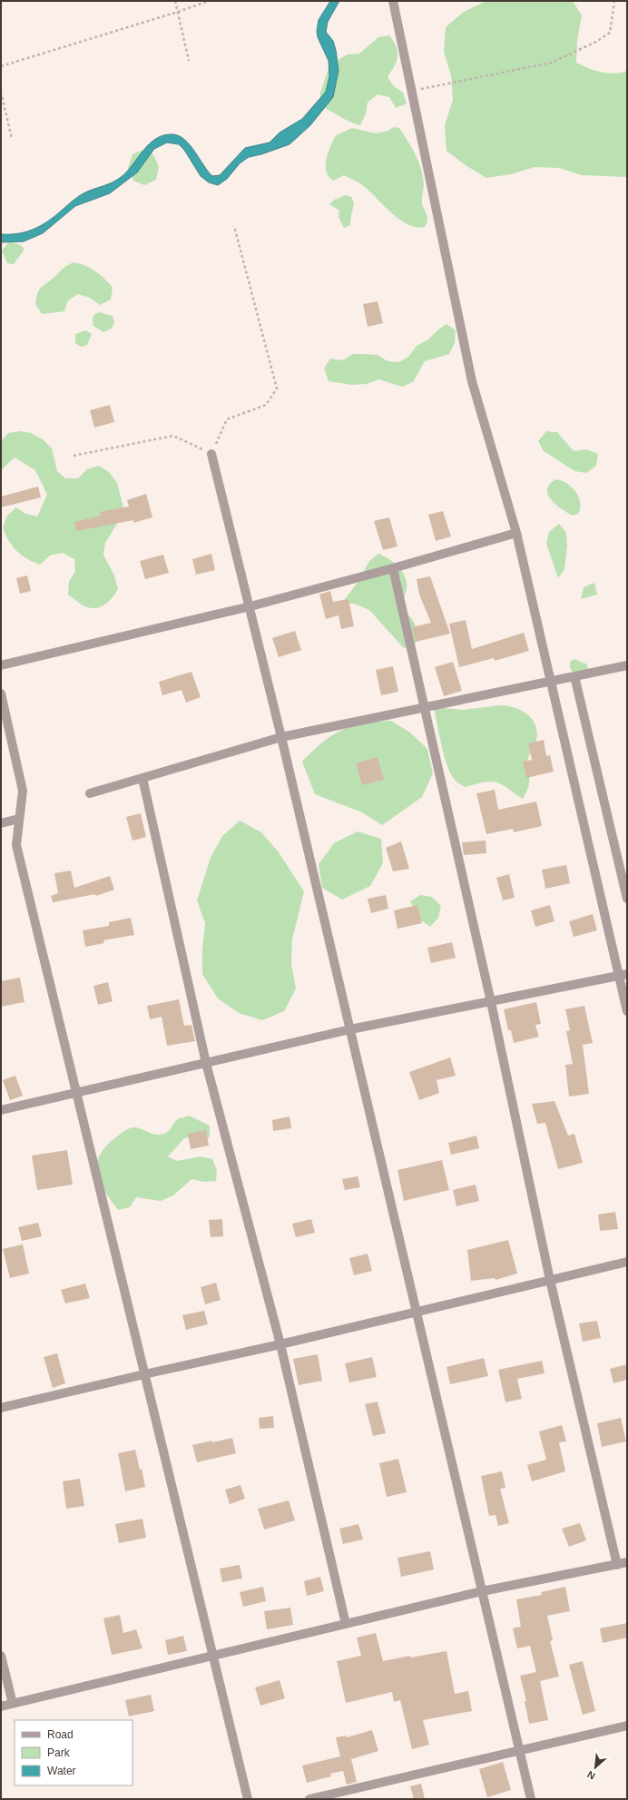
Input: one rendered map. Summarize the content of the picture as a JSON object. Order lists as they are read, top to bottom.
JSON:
{
  "legend": ["Road", "Park", "Water"],
  "north": "bottom left"
}
